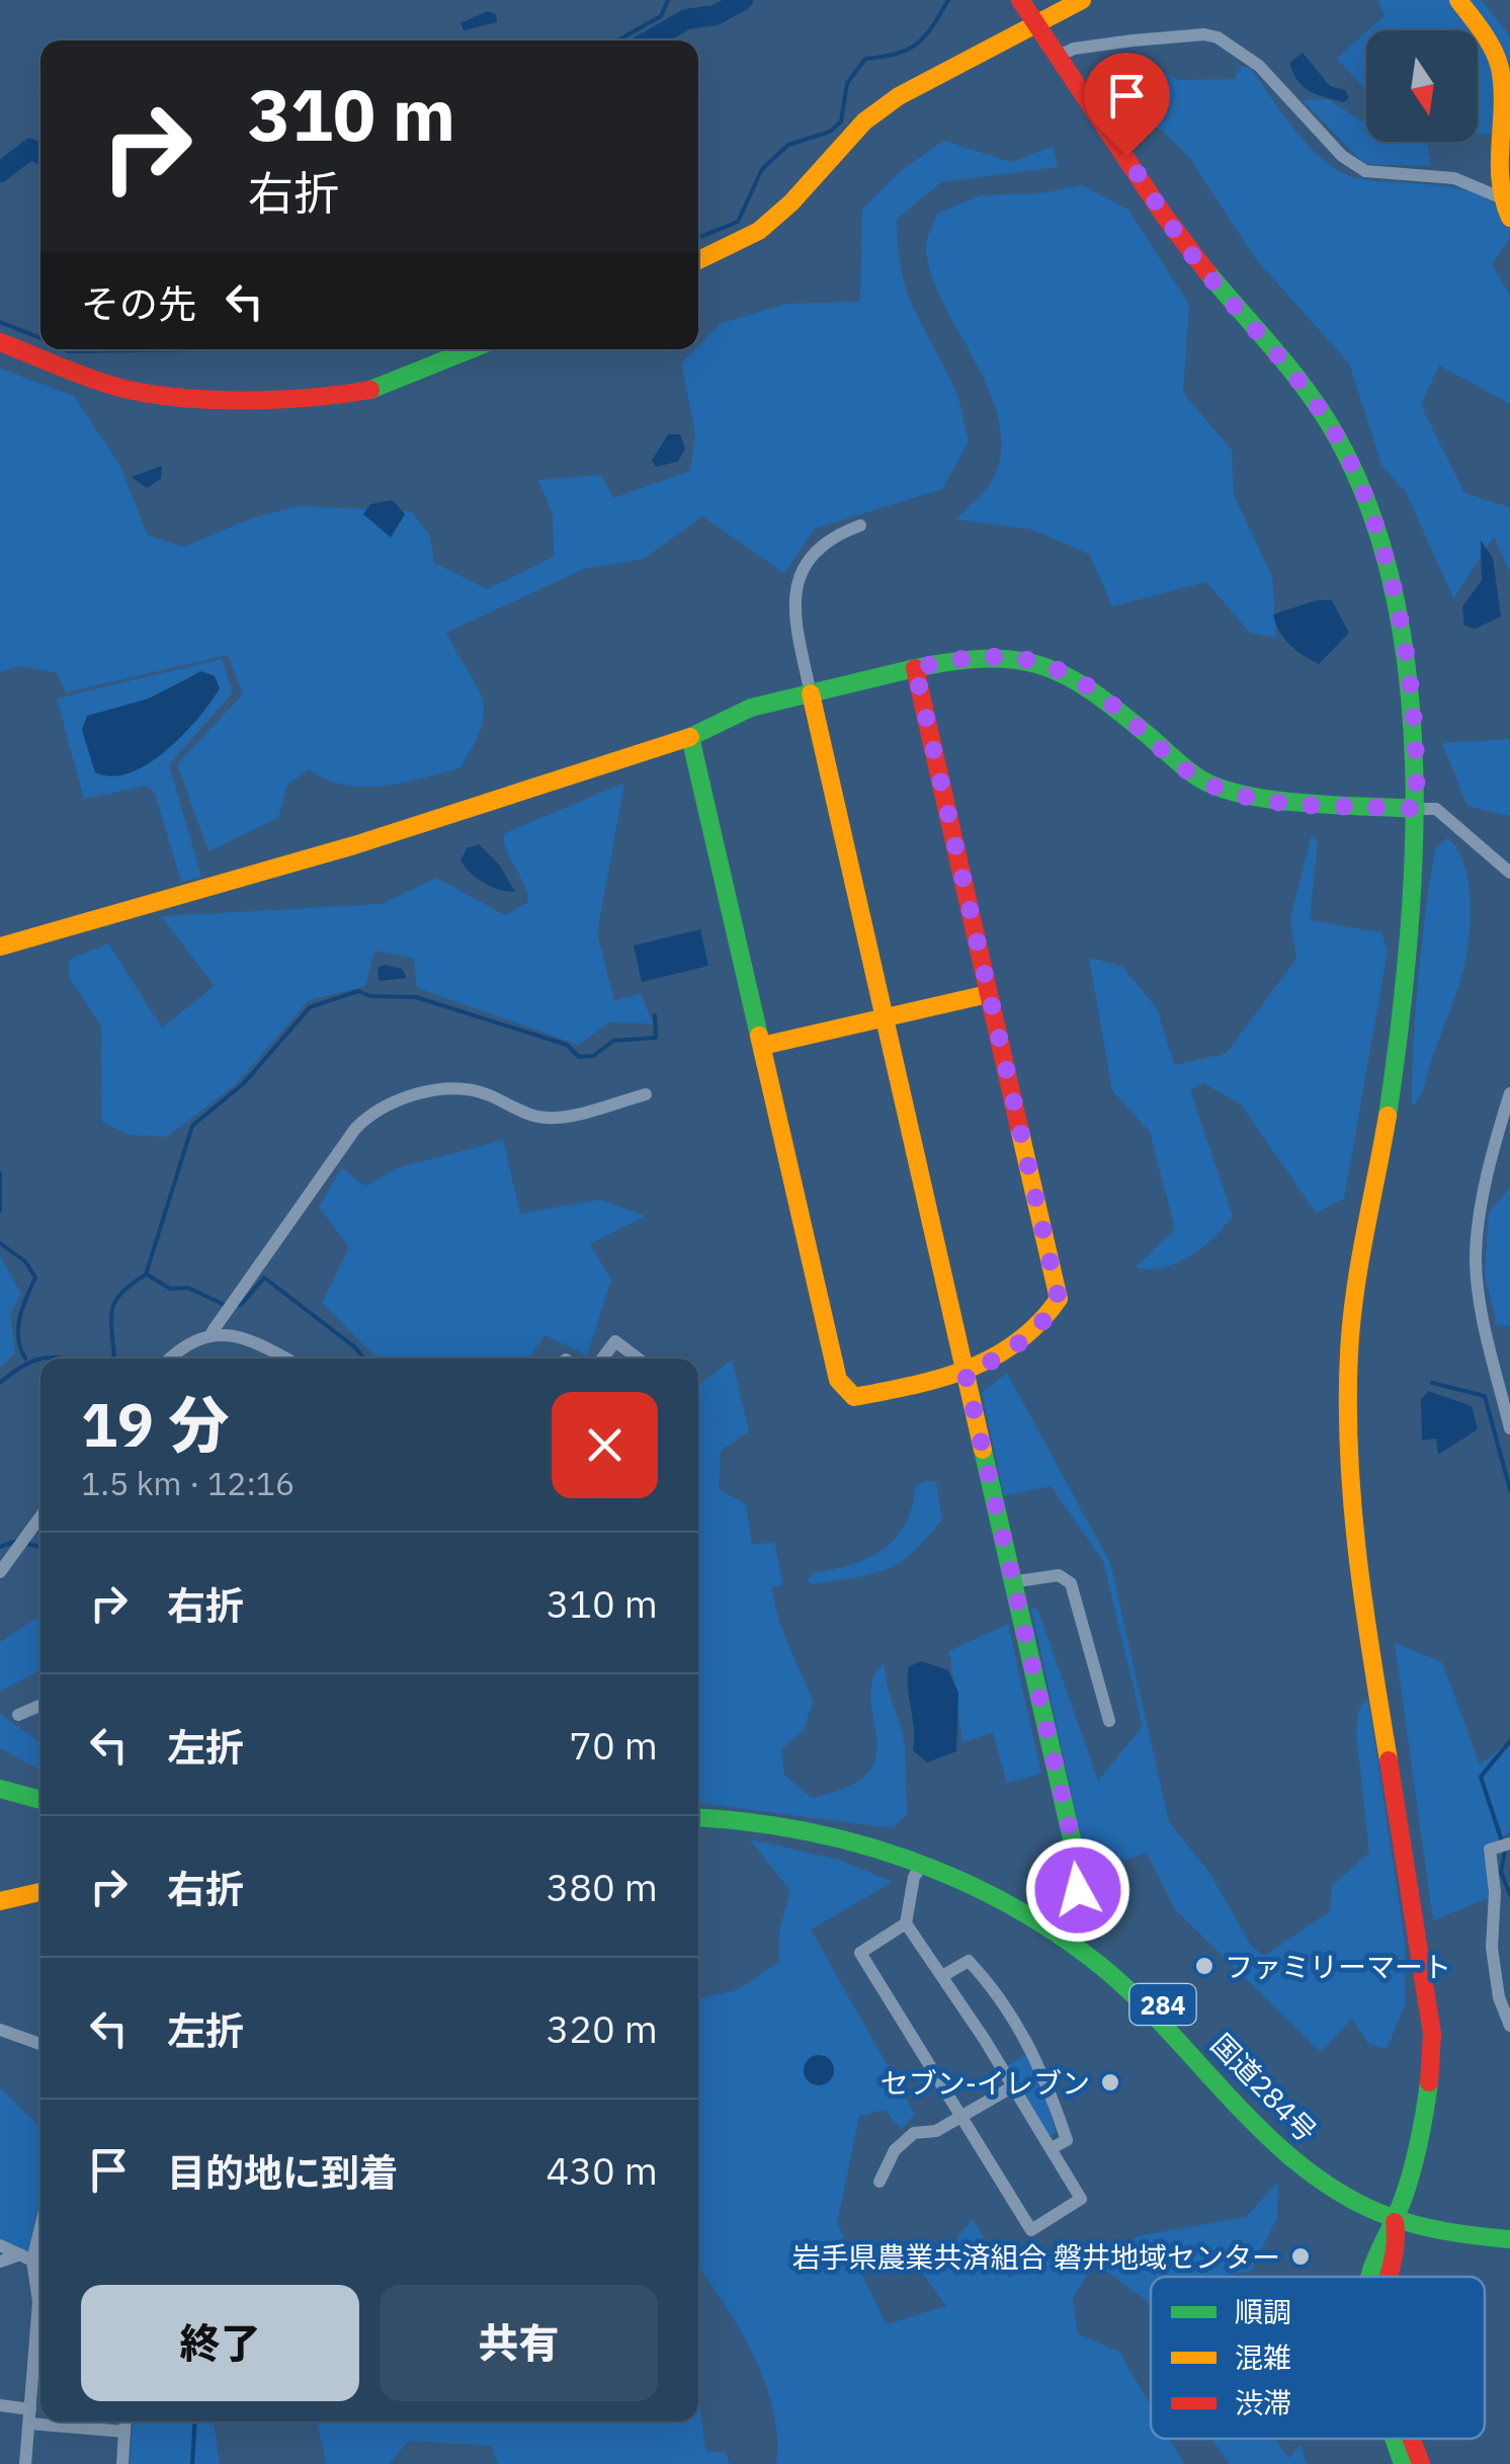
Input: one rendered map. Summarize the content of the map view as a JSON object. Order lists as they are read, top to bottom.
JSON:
{
  "streets": {
    "main road": ["284", "国道284号"]
  },
  "places": ["ファミリーマート", "セブン-イレブン", "岩手県農業共済組合 磐井地域センター"],
  "legend": ["順調", "混雑", "渋滞"],
  "north": "bottom",
  "page": {
    "turn": ["310 m", "右折"],
    "then": "その先",
    "heading": ["19 分", "1.5 km · 12:16"],
    "list": [
      {
        "name": "右折",
        "value": "310 m"
      },
      {
        "name": "左折",
        "value": "70 m"
      },
      {
        "name": "右折",
        "value": "380 m"
      },
      {
        "name": "左折",
        "value": "320 m"
      },
      {
        "name": "目的地に到着",
        "value": "430 m"
      }
    ],
    "buttons": ["終了", "共有"]
  }
}
